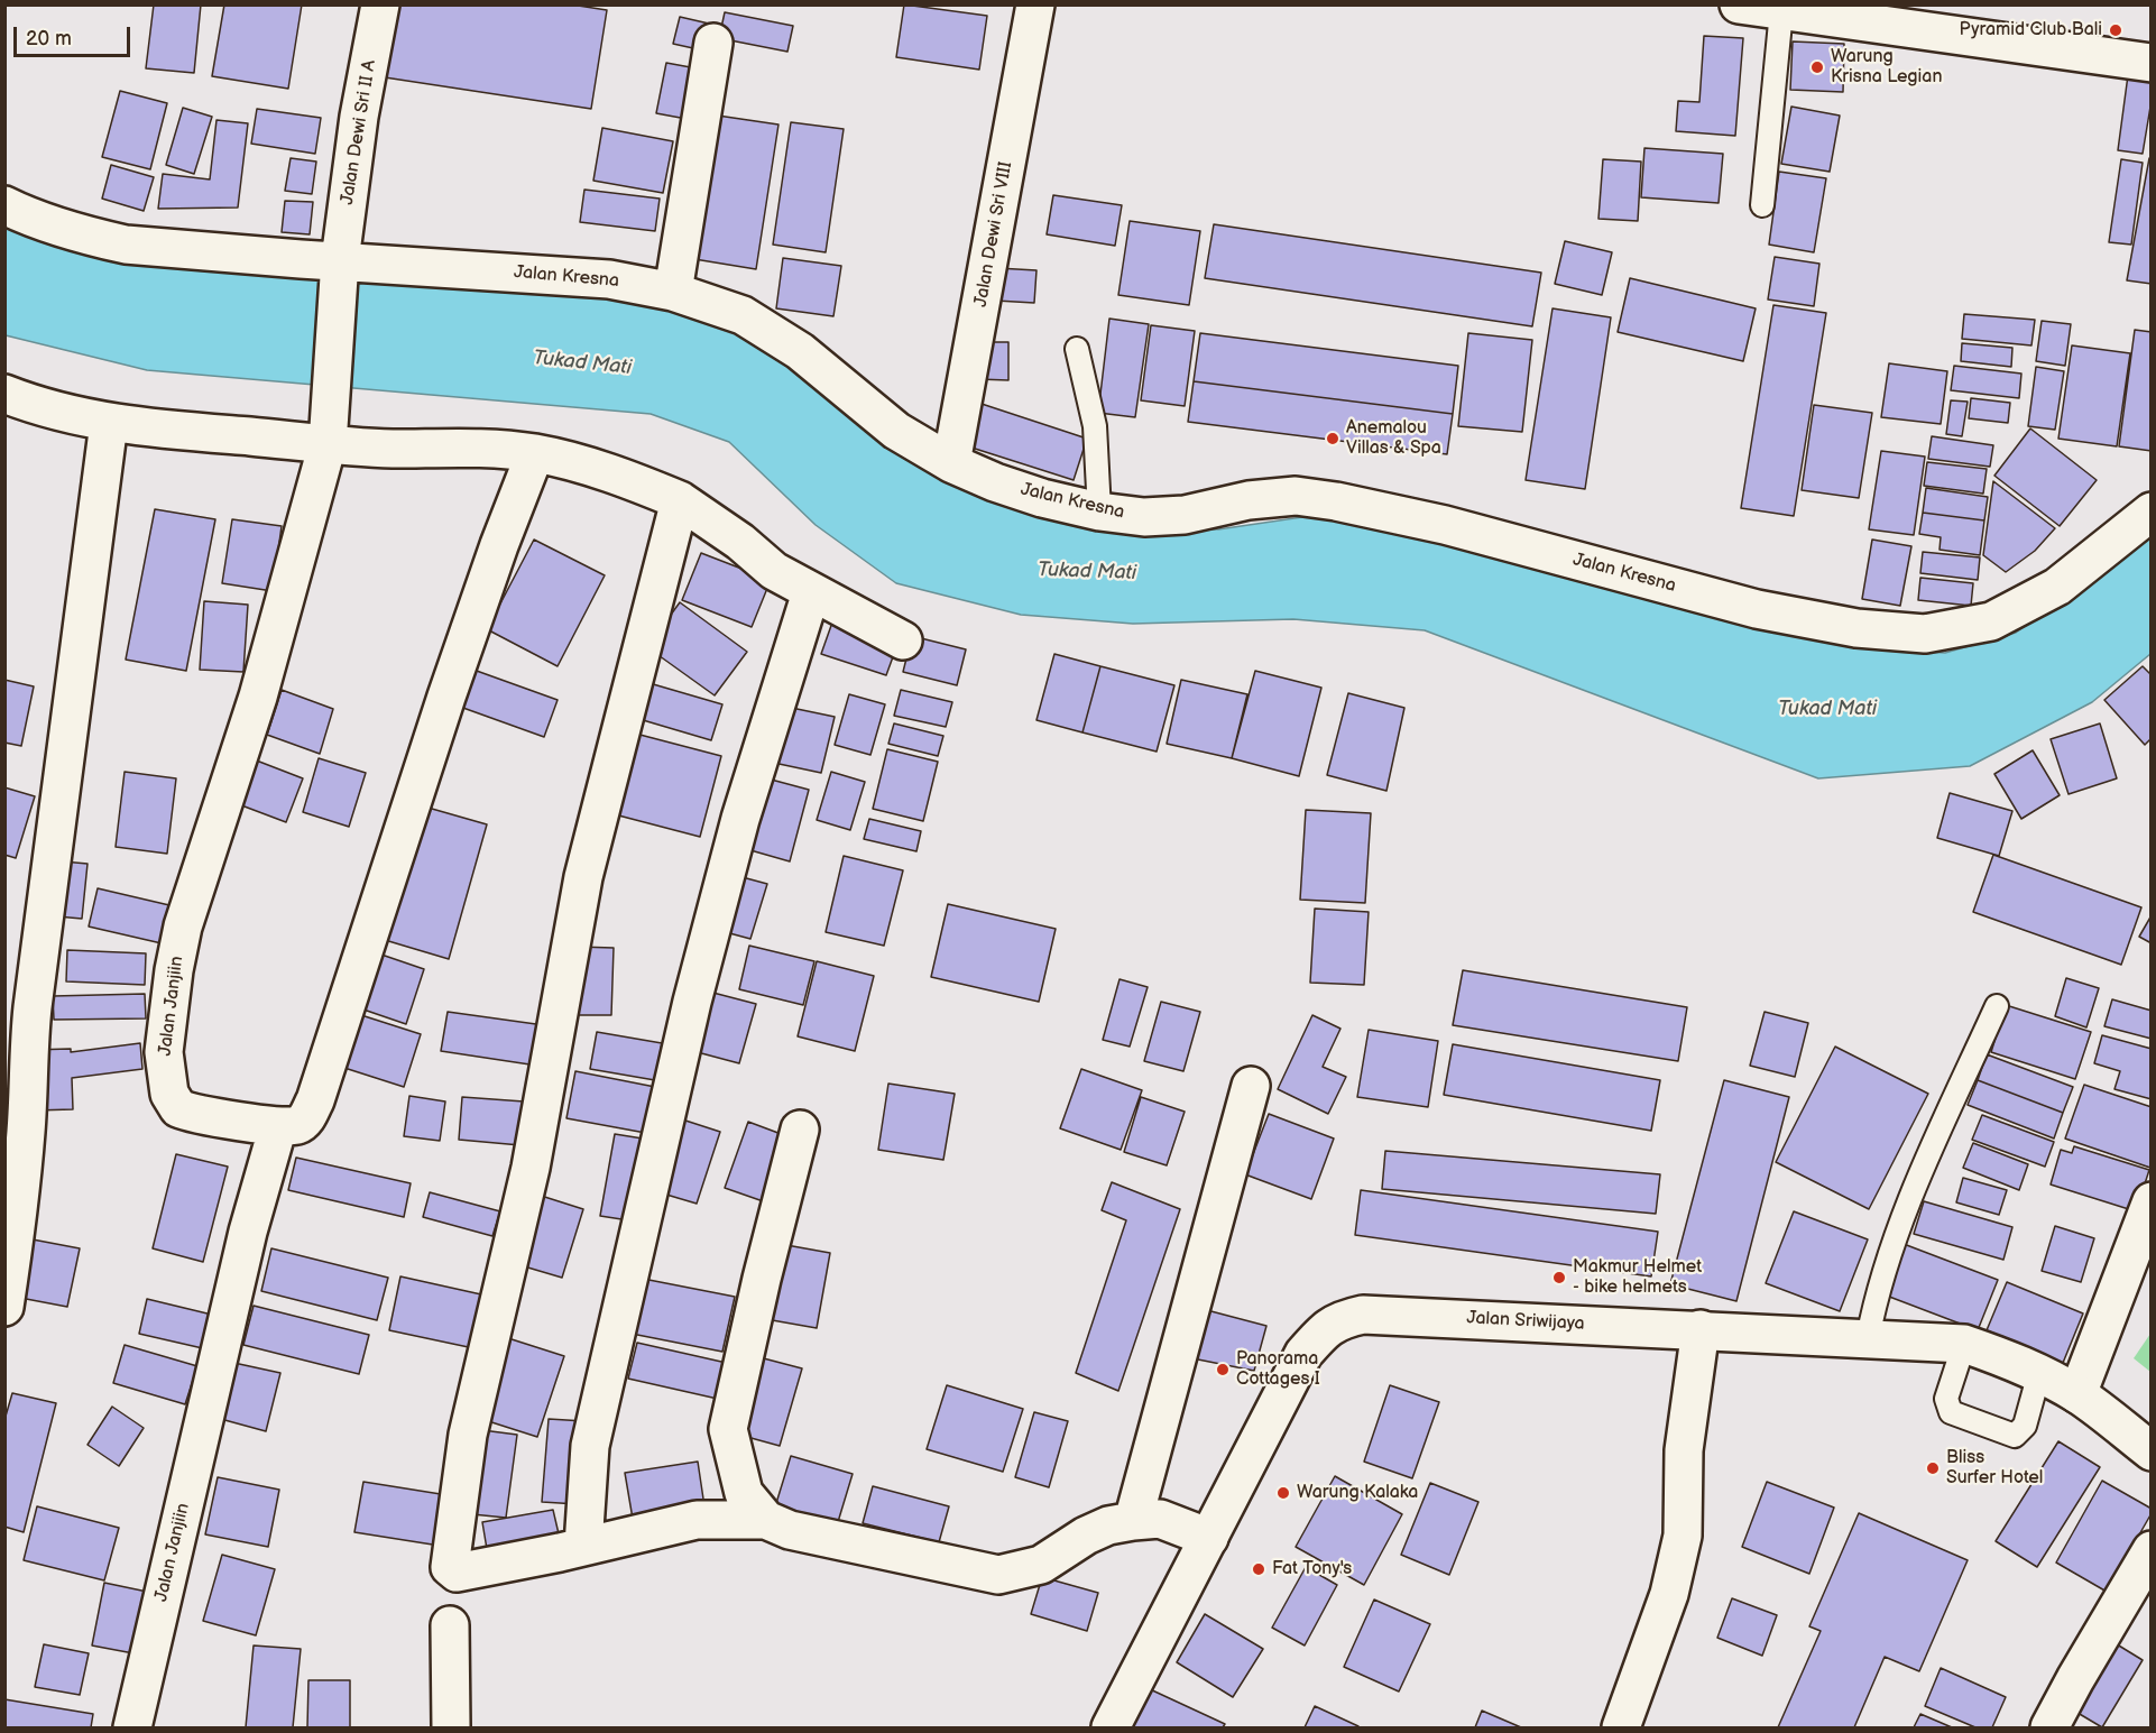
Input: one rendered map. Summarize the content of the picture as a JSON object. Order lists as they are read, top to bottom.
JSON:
{
  "streets": {
    "street": [
      "Jalan Dewi Sri II A",
      "Jalan Dewi Sri VIII",
      "Jalan Kresna",
      "Jalan Janjiin",
      "Jalan Sriwijaya"
    ]
  },
  "crossings": [
    ["Jalan Dewi Sri II A", "Jalan Kresna"],
    ["Jalan Dewi Sri II A", "Jalan Janjiin"],
    ["Jalan Dewi Sri VIII", "Jalan Kresna"]
  ],
  "water": ["Tukad Mati"],
  "places": [
    "Pyramid Club Bali",
    "Warung Krisna Legian",
    "Anemalou Villas & Spa",
    "Makmur Helmet - bike helmets",
    "Panorama Cottages I",
    "Bliss Surfer Hotel",
    "Warung Kalaka",
    "Fat Tony's"
  ],
  "scale_bar": "20 m"
}
